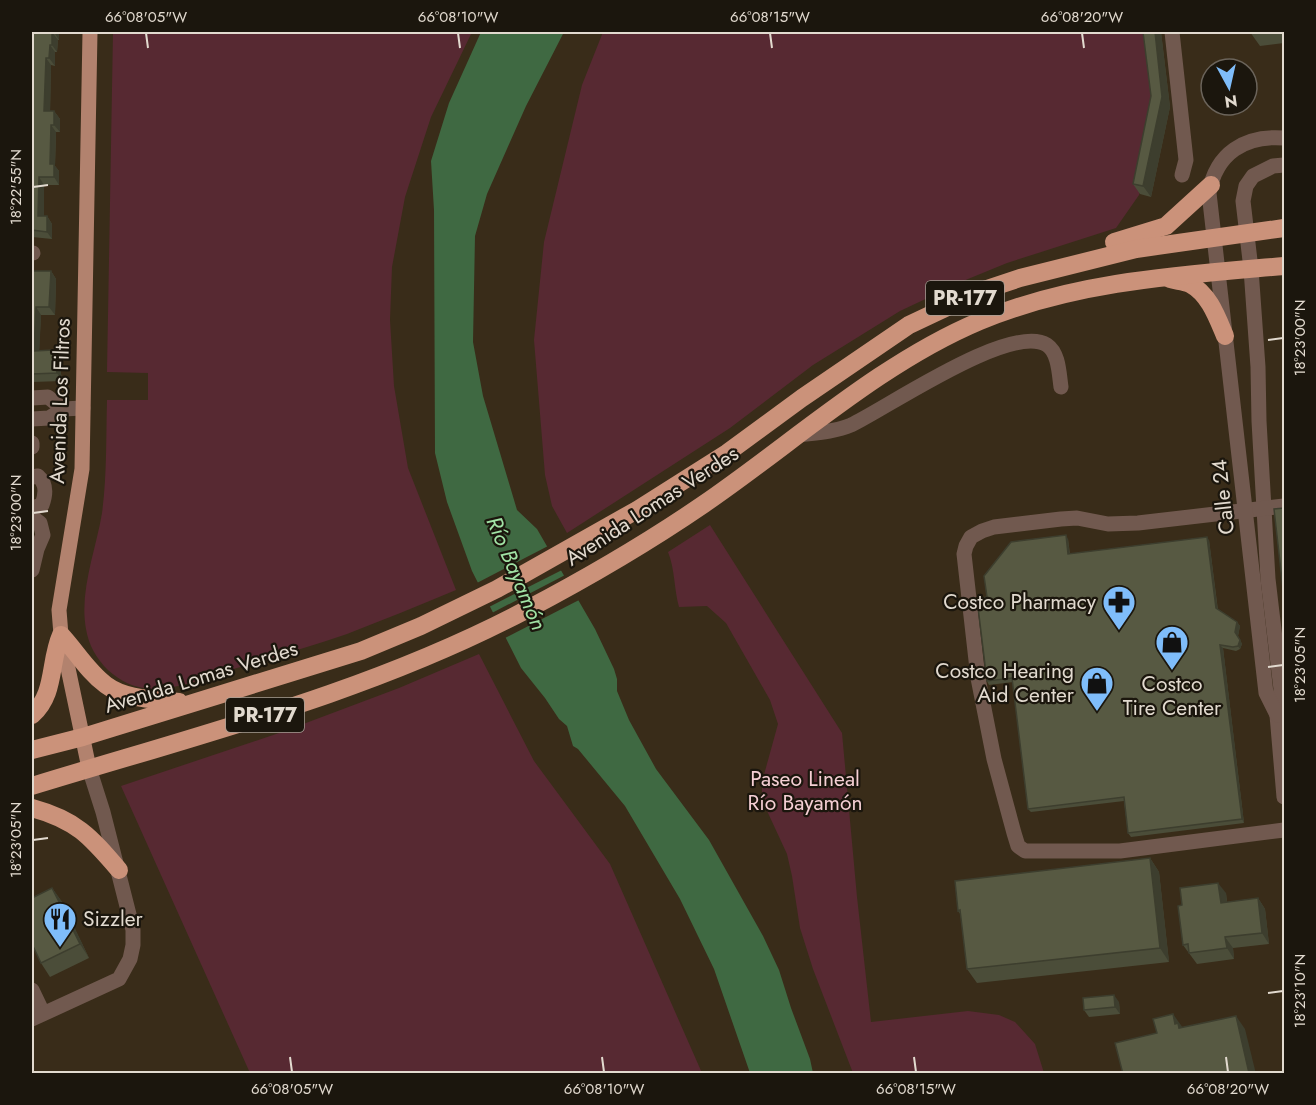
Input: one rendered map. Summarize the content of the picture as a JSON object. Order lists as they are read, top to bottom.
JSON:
{
  "streets": {
    "highway": ["PR-177", "Avenida Lomas Verdes"],
    "main road": ["Avenida Los Filtros"],
    "street": ["Calle 24"]
  },
  "crossings": [
    ["Avenida Los Filtros", "Avenida Lomas Verdes"],
    ["Calle 24", "Avenida Lomas Verdes"]
  ],
  "water": ["Río Bayamón"],
  "parks": ["Paseo Lineal Río Bayamón"],
  "places": {
    "pharmacy": ["Costco Pharmacy"],
    "shop": ["Costco Tire Center", "Costco Hearing Aid Center"],
    "restaurant": ["Sizzler"]
  },
  "north": "bottom",
  "coordinates": [
    "66°08'05\"W",
    "66°08'10\"W",
    "66°08'15\"W",
    "66°08'20\"W",
    "18°22'55\"N",
    "18°23'00\"N",
    "18°23'05\"N",
    "18°23'10\"N"
  ]
}
